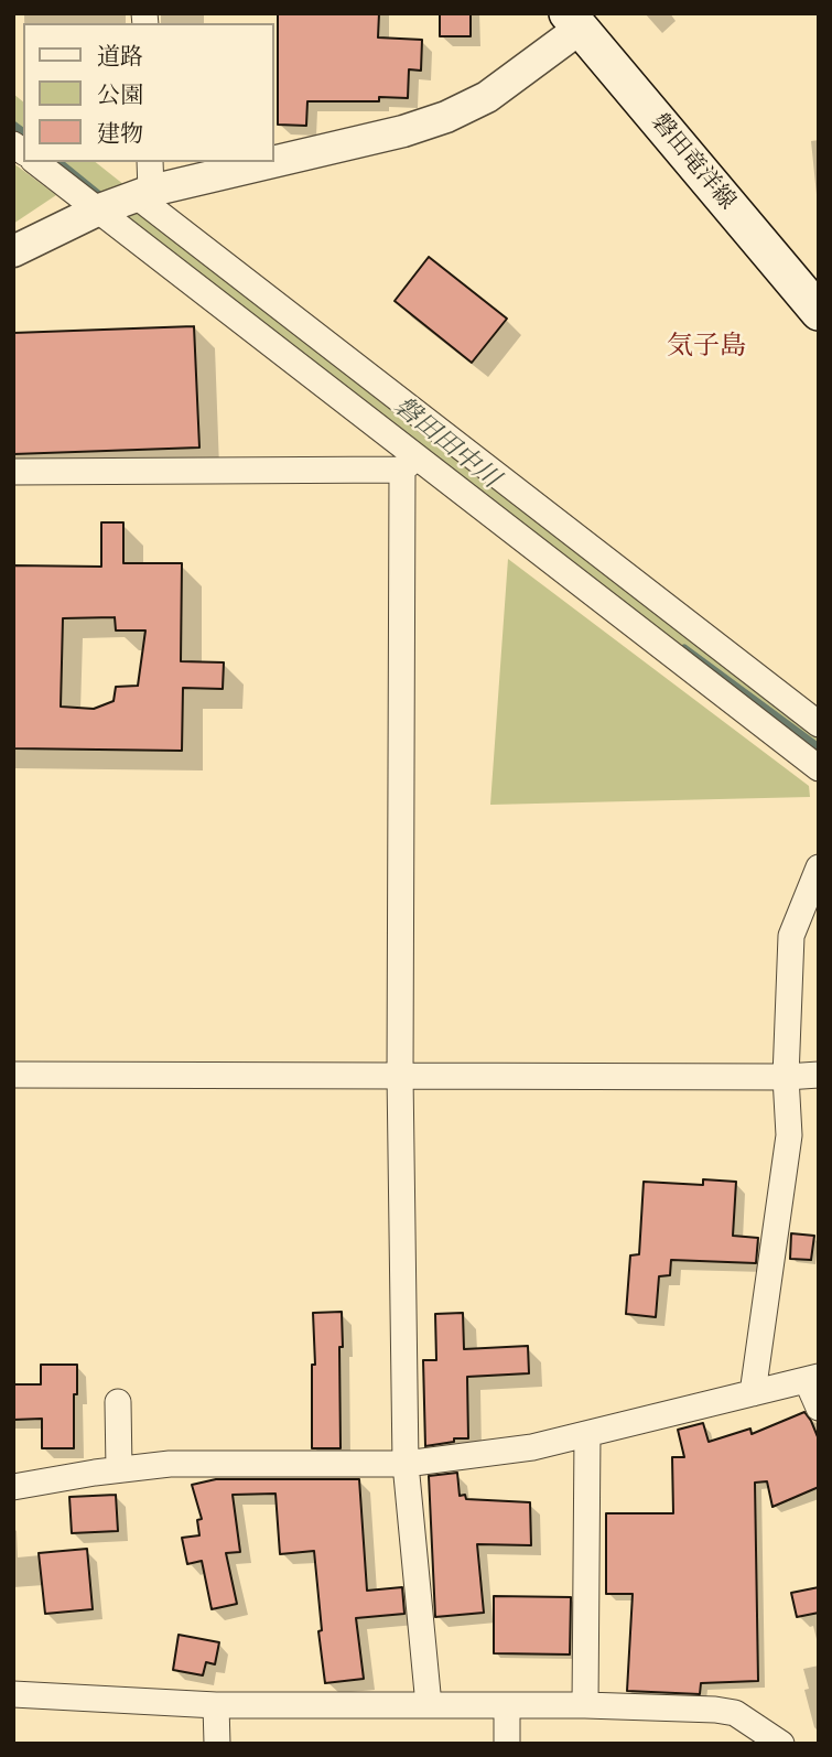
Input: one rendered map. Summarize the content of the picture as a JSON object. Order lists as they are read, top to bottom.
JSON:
{
  "streets": {
    "main road": ["磐田竜洋線"]
  },
  "districts": ["気子島"],
  "water": ["磐田田中川"],
  "legend": ["道路", "公園", "建物"]
}
